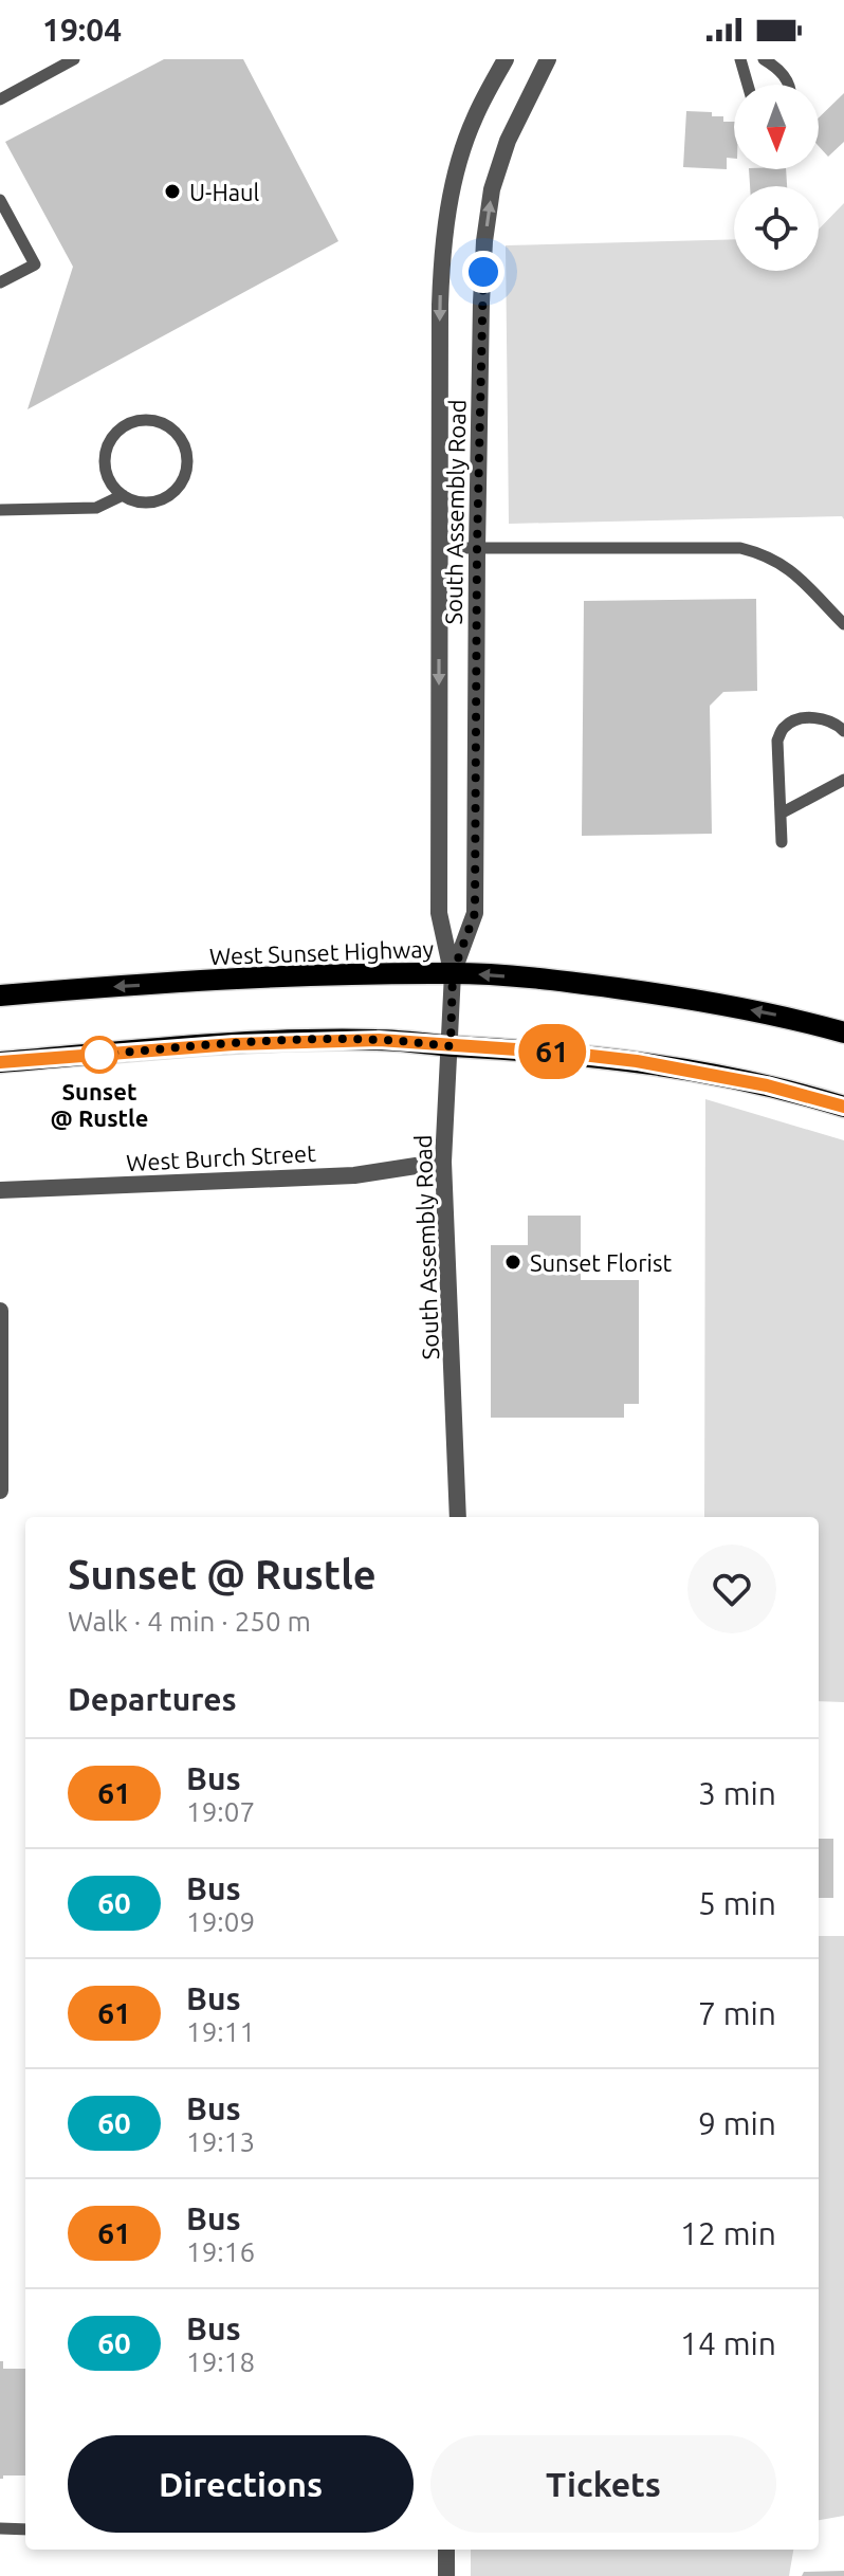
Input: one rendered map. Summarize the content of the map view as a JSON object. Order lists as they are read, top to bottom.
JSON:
{
  "streets": {
    "main road": ["West Sunset Highway"],
    "street": ["South Assembly Road", "West Burch Street"]
  },
  "crossings": [
    ["South Assembly Road", "West Sunset Highway"],
    ["South Assembly Road", "West Burch Street"]
  ],
  "places": ["U-Haul", "Sunset @ Rustle", "Sunset Florist"],
  "lines": ["bus line 61"],
  "north": "bottom",
  "page": {
    "status": "19:04",
    "on_map": "61",
    "heading": [
      ["Sunset @ Rustle", "Walk · 4 min · 250 m"],
      "Departures"
    ],
    "list": [
      {
        "mark": "61",
        "name": "Bus",
        "note": "19:07",
        "value": "3 min"
      },
      {
        "mark": "60",
        "name": "Bus",
        "note": "19:09",
        "value": "5 min"
      },
      {
        "mark": "61",
        "name": "Bus",
        "note": "19:11",
        "value": "7 min"
      },
      {
        "mark": "60",
        "name": "Bus",
        "note": "19:13",
        "value": "9 min"
      },
      {
        "mark": "61",
        "name": "Bus",
        "note": "19:16",
        "value": "12 min"
      },
      {
        "mark": "60",
        "name": "Bus",
        "note": "19:18",
        "value": "14 min"
      }
    ],
    "buttons": ["Directions", "Tickets"]
  }
}
